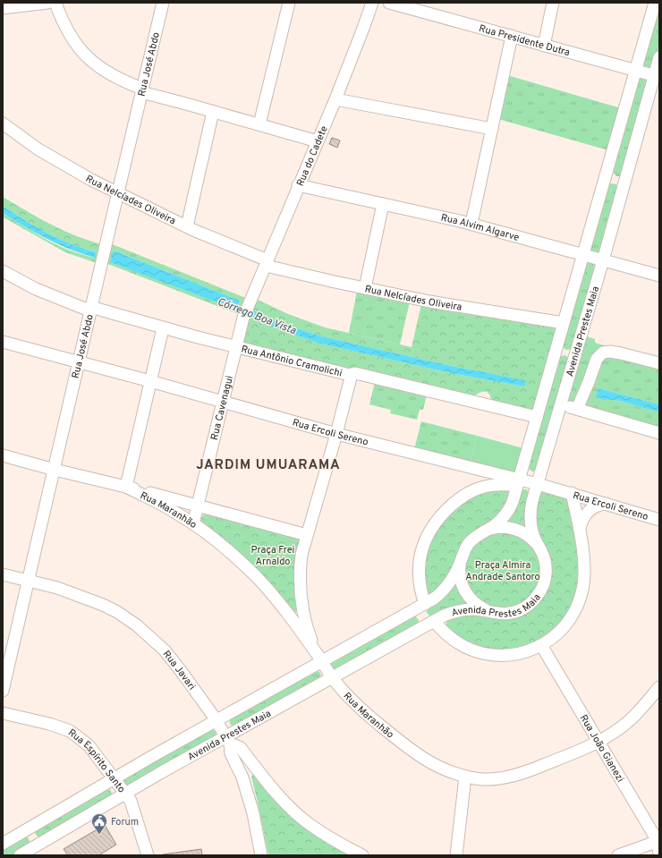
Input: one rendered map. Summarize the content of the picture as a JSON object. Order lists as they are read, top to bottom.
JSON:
{
  "streets": {
    "street": [
      "Rua Presidente Dutra",
      "Rua José Abdo",
      "Rua do Cadete",
      "Rua Nelcíades Oliveira",
      "Rua Alvim Algarve",
      "Avenida Prestes Maia",
      "Rua Antônio Cramolichi",
      "Rua Cavenagui",
      "Rua Ercoli Sereno",
      "Rua Maranhão",
      "Rua Javari",
      "Rua João Gianezi",
      "Rua Espírito Santo"
    ]
  },
  "crossings": [
    ["Rua Presidente Dutra", "Avenida Prestes Maia"],
    ["Rua José Abdo", "Rua Nelcíades Oliveira"],
    ["Rua José Abdo", "Rua Antônio Cramolichi"],
    ["Rua José Abdo", "Rua Ercoli Sereno"],
    ["Rua José Abdo", "Rua Maranhão"],
    ["Rua José Abdo", "Rua Javari"],
    ["Rua do Cadete", "Rua Nelcíades Oliveira"],
    ["Rua do Cadete", "Rua Alvim Algarve"],
    ["Rua do Cadete", "Rua Cavenagui"],
    ["Rua Nelcíades Oliveira", "Avenida Prestes Maia"],
    ["Rua Alvim Algarve", "Avenida Prestes Maia"],
    ["Avenida Prestes Maia", "Rua Antônio Cramolichi"],
    ["Avenida Prestes Maia", "Rua Ercoli Sereno"],
    ["Avenida Prestes Maia", "Rua Maranhão"],
    ["Avenida Prestes Maia", "Rua Javari"],
    ["Avenida Prestes Maia", "Rua Espírito Santo"],
    ["Rua Antônio Cramolichi", "Rua Cavenagui"],
    ["Rua Cavenagui", "Rua Ercoli Sereno"],
    ["Rua Cavenagui", "Rua Maranhão"],
    ["Rua Maranhão", "Rua João Gianezi"]
  ],
  "districts": ["JARDIM UMUARAMA"],
  "water": ["Córrego Boa Vista"],
  "parks": ["Praça Frei Arnaldo", "Praça Almira Andrade Santoro"],
  "places": {
    "public building": ["Forum"]
  }
}
